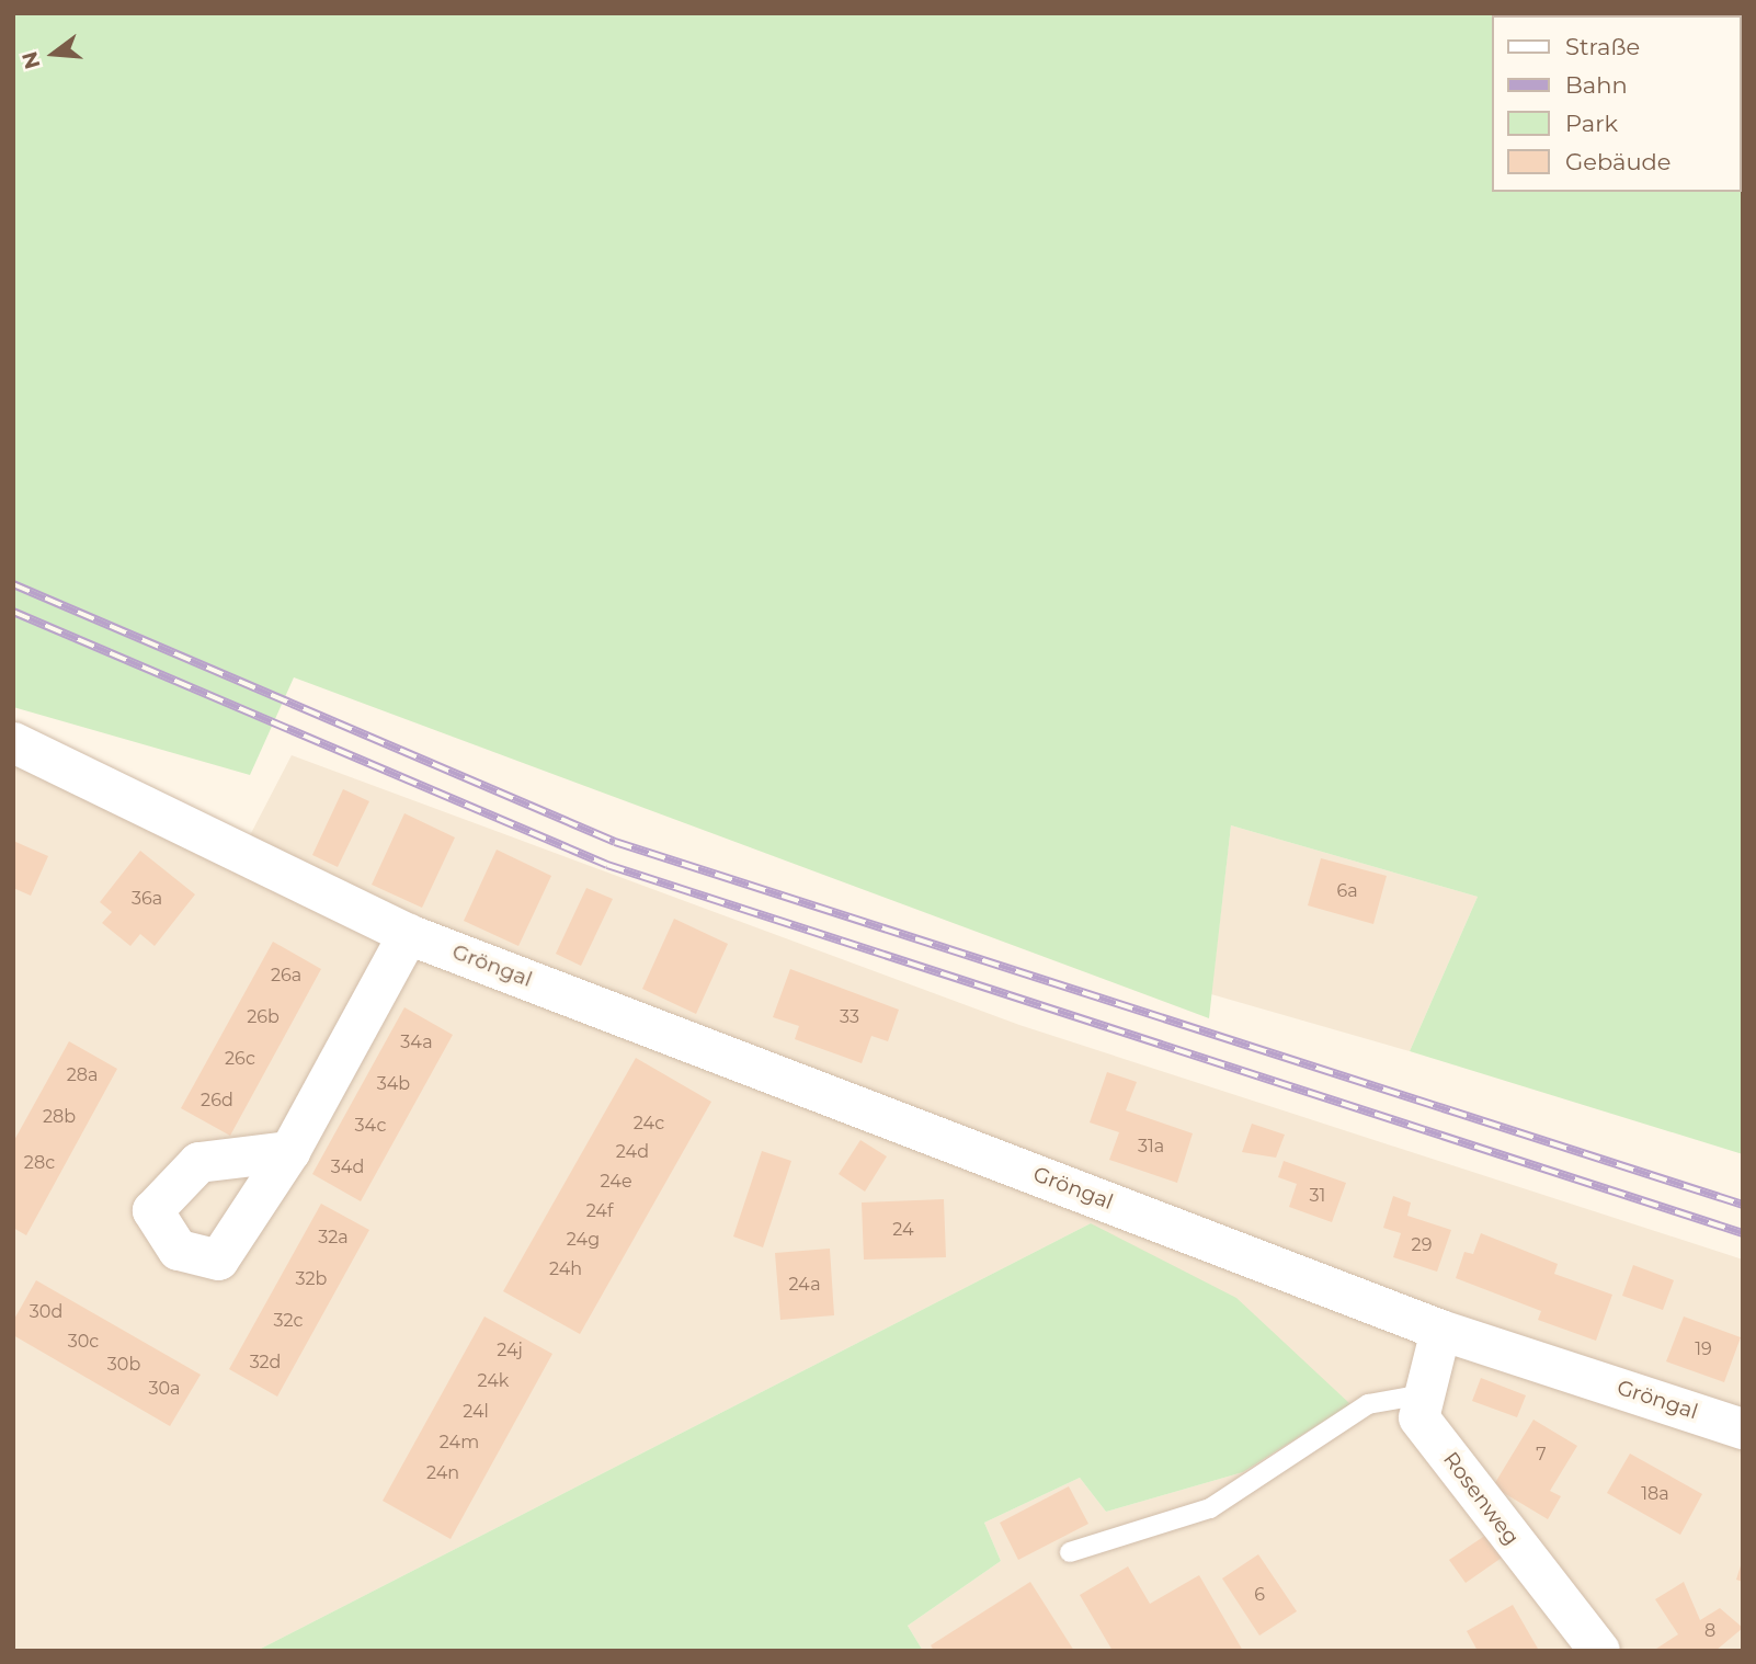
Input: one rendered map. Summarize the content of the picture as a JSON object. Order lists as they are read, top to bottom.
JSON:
{
  "streets": {
    "street": ["Gröngal", "Rosenweg"]
  },
  "crossings": [
    ["Gröngal", "Rosenweg"]
  ],
  "house_numbers": [
    "6a",
    "36a",
    "26a",
    "26b",
    "33",
    "34a",
    "26c",
    "28a",
    "34b",
    "26d",
    "28b",
    "24c",
    "34c",
    "31a",
    "24d",
    "28c",
    "34d",
    "24e",
    "31",
    "24f",
    "24",
    "32a",
    "24g",
    "29",
    "24h",
    "32b",
    "24a",
    "30d",
    "32c",
    "30c",
    "19",
    "24j",
    "32d",
    "30b",
    "24k",
    "30a",
    "24l",
    "24m",
    "7",
    "24n",
    "18a",
    "6",
    "8"
  ],
  "legend": [
    "Straße",
    "Bahn",
    "Park",
    "Gebäude"
  ],
  "north": "left"
}
